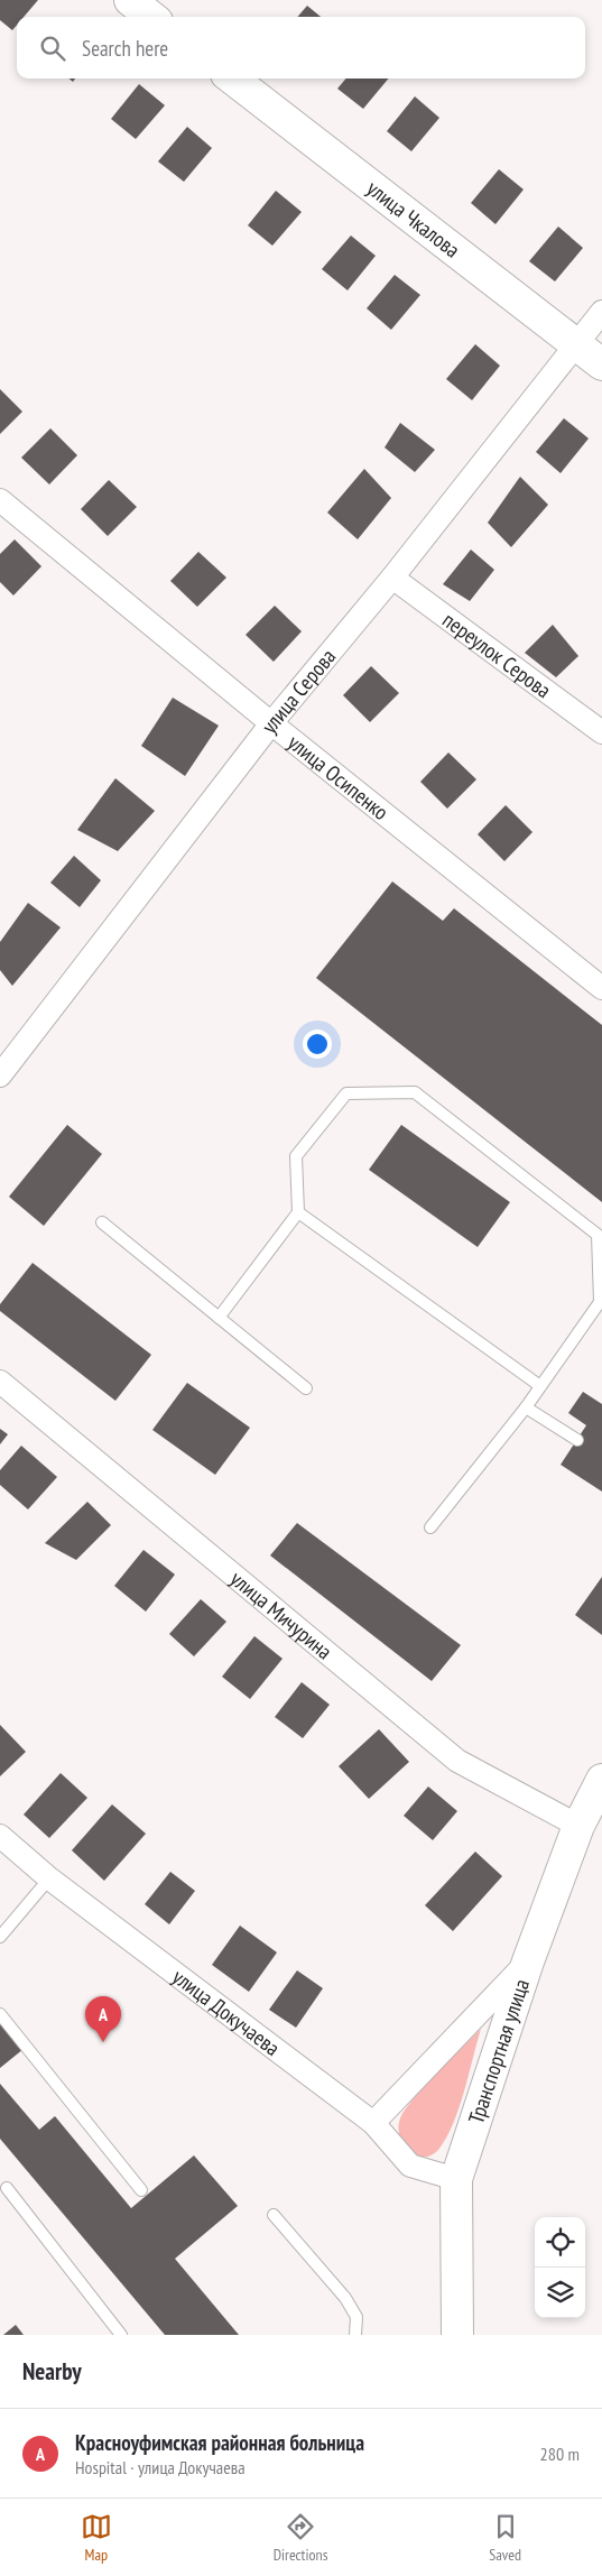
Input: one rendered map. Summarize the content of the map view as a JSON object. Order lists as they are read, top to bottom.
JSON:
{
  "streets": {
    "main road": ["улица Чкалова", "Транспортная улица"],
    "street": [
      "переулок Серова",
      "улица Серова",
      "улица Осипенко",
      "улица Мичурина",
      "улица Докучаева"
    ]
  },
  "crossings": [
    ["улица Чкалова", "улица Серова"],
    ["переулок Серова", "улица Серова"],
    ["улица Серова", "улица Осипенко"],
    ["улица Мичурина", "Транспортная улица"],
    ["улица Докучаева", "Транспортная улица"]
  ],
  "page": {
    "search": "Search here",
    "pins": "A",
    "heading": "Nearby",
    "list": [
      {
        "mark": "A",
        "name": "Красноуфимская районная больница",
        "note": "Hospital · улица Докучаева",
        "value": "280 m"
      }
    ],
    "nav": ["Map", "Directions", "Saved"]
  }
}
